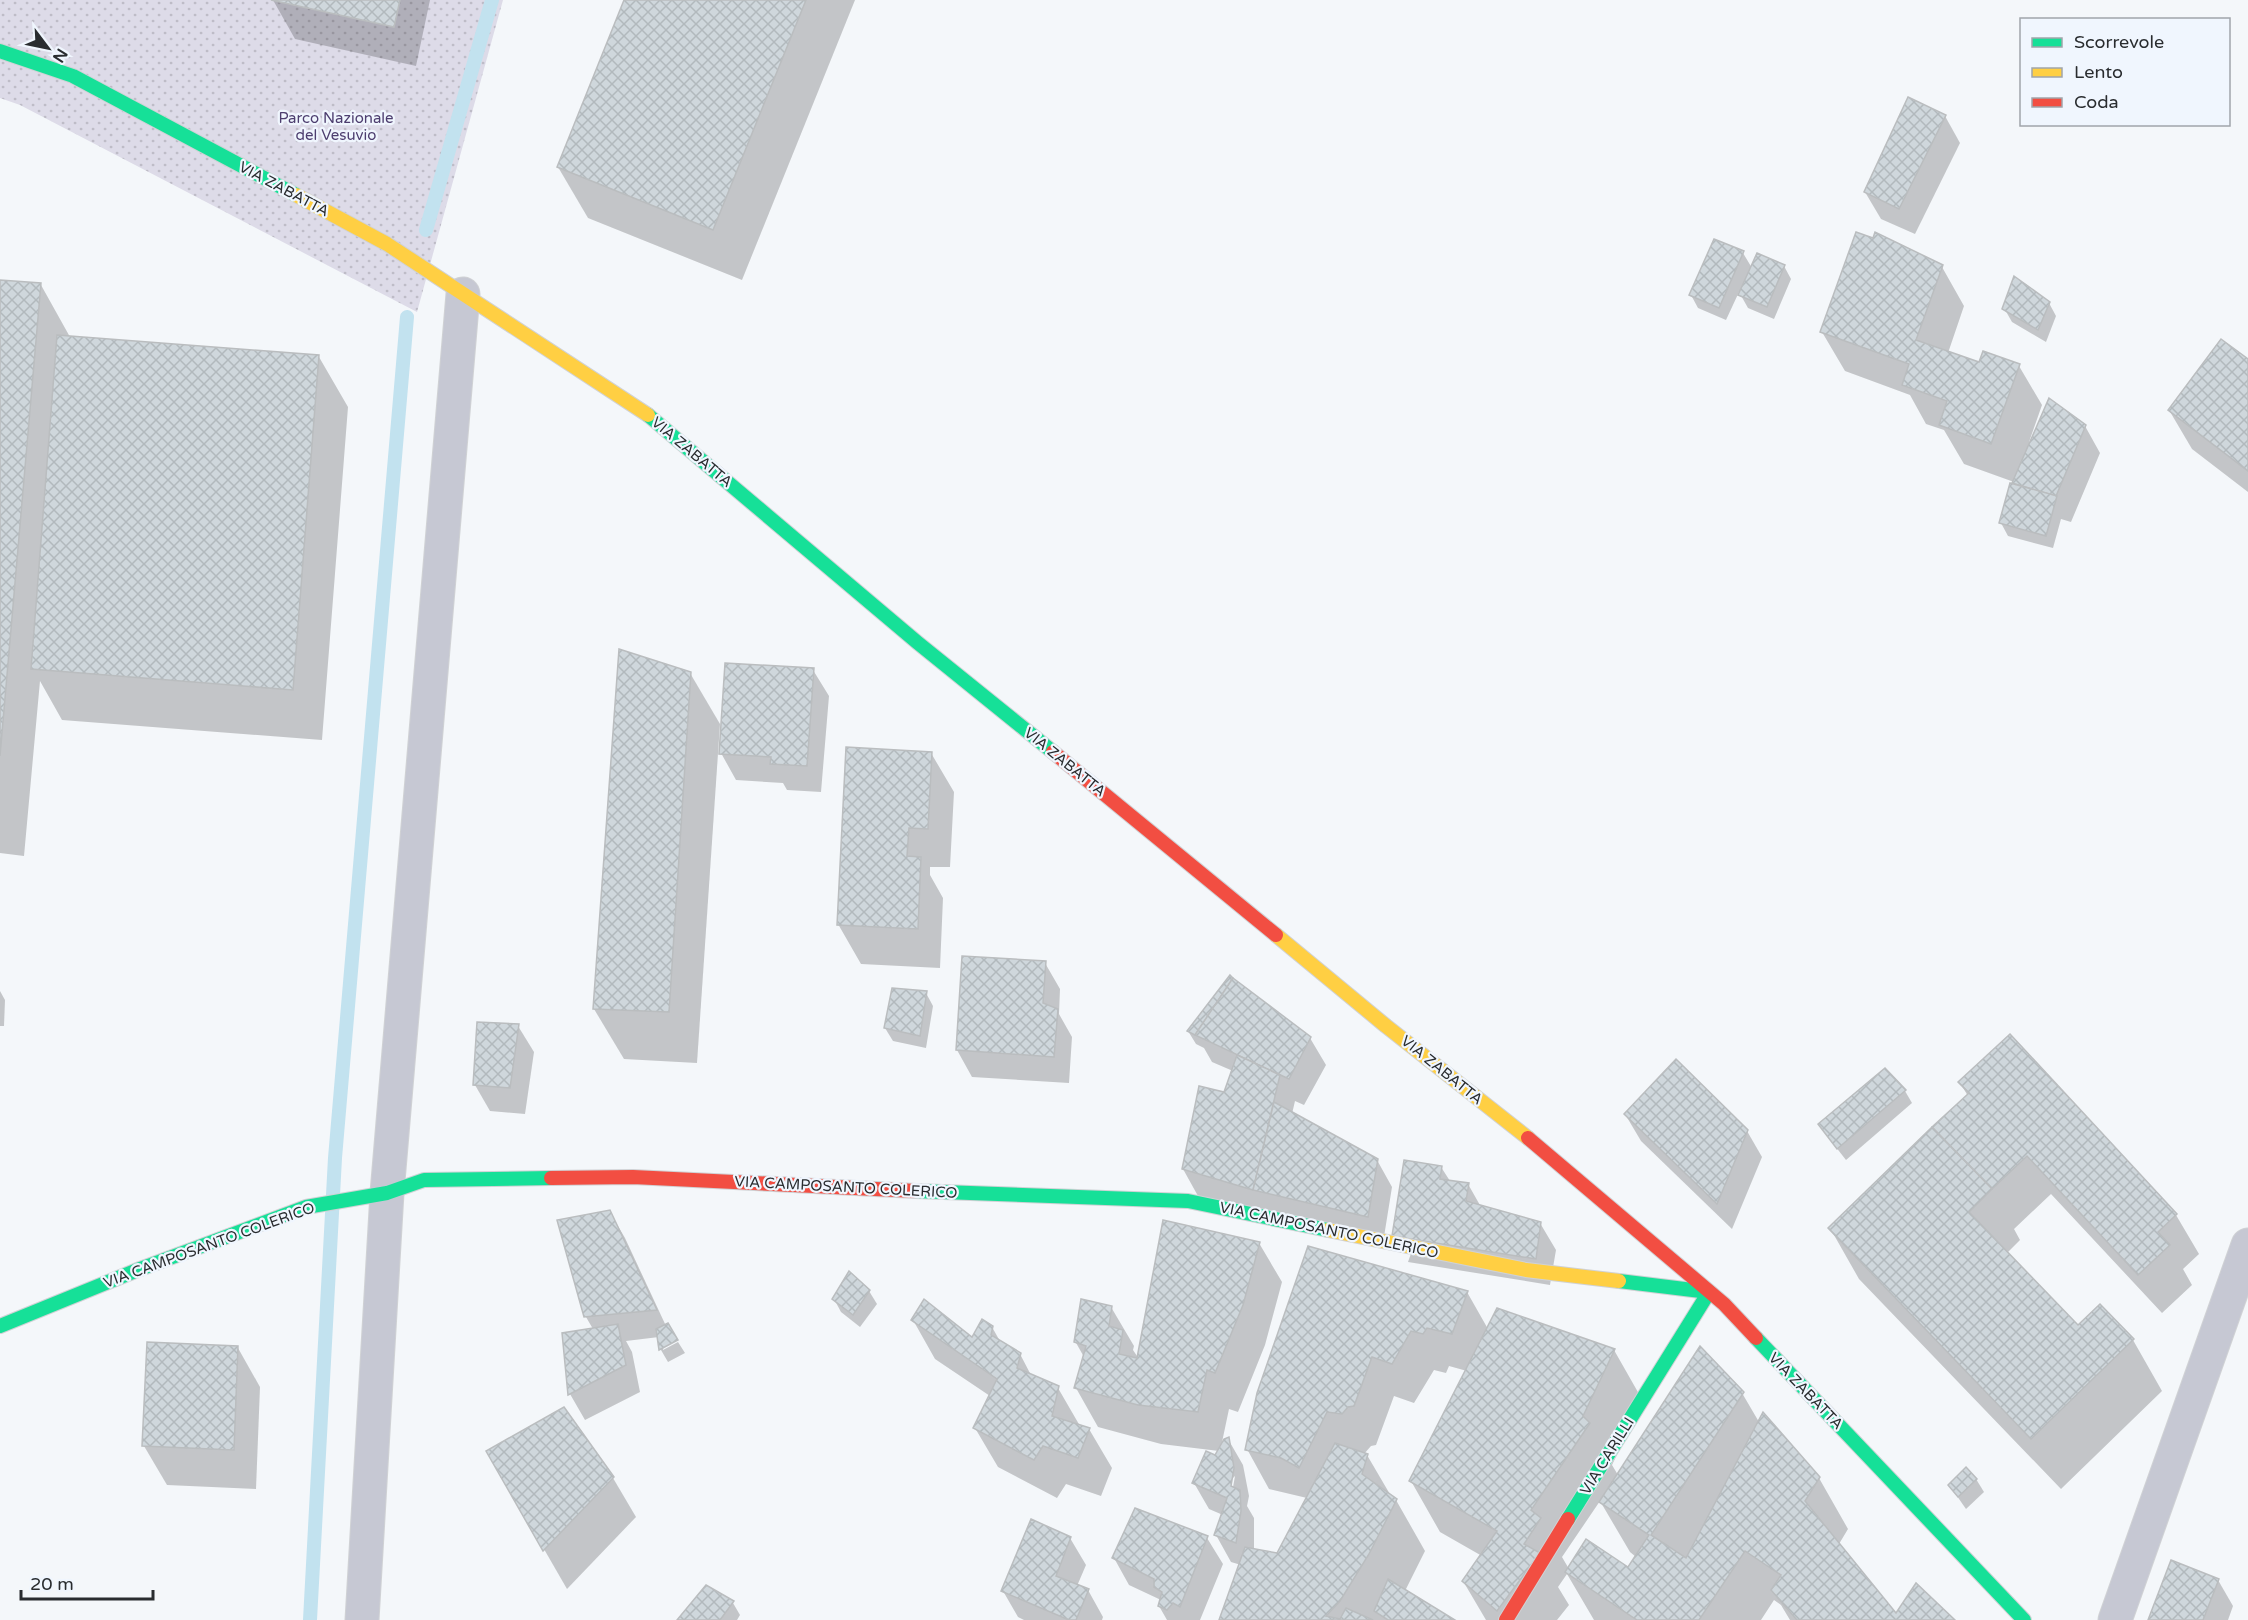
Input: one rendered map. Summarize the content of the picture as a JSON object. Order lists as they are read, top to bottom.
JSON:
{
  "streets": {
    "street": ["VIA ZABATTA", "VIA CAMPOSANTO COLERICO", "VIA CARILLI"]
  },
  "crossings": [
    ["VIA ZABATTA", "VIA CAMPOSANTO COLERICO"],
    ["VIA ZABATTA", "VIA CARILLI"],
    ["VIA CAMPOSANTO COLERICO", "VIA CARILLI"]
  ],
  "parks": ["Parco Nazionale del Vesuvio"],
  "legend": ["Scorrevole", "Lento", "Coda"],
  "scale_bar": "20 m",
  "north": "bottom right"
}
